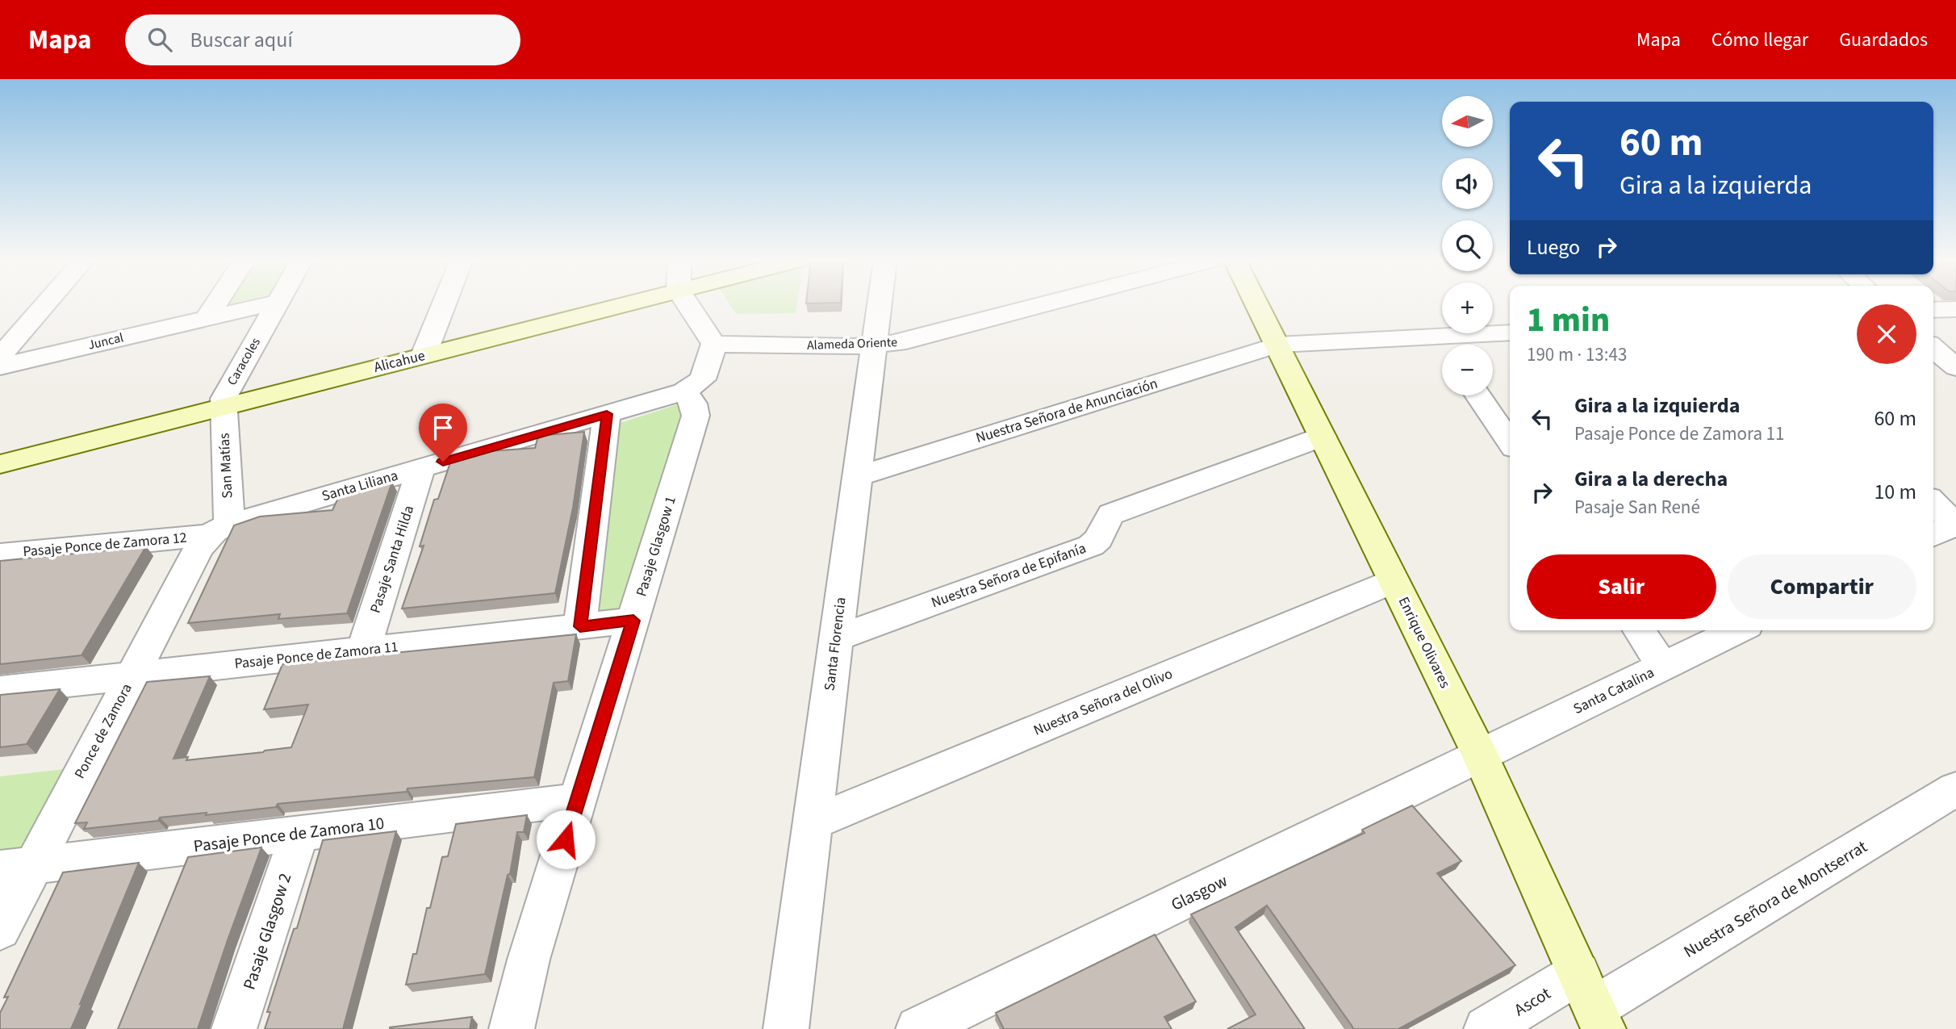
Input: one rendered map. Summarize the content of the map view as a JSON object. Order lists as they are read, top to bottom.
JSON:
{
  "streets": {
    "street": [
      "Juncal",
      "Alameda Oriente",
      "Caracoles",
      "Alicahue",
      "Nuestra Señora de Anunciación",
      "San Matías",
      "Santa Liliana",
      "Pasaje Ponce de Zamora 12",
      "Pasaje Glasgow 1",
      "Pasaje Santa Hilda",
      "Nuestra Señora de Epifanía",
      "Enrique Olivares",
      "Santa Florencia",
      "Pasaje Ponce de Zamora 11",
      "Santa Catalina",
      "Nuestra Señora del Olivo",
      "Ponce de Zamora",
      "Pasaje Ponce de Zamora 10",
      "Glasgow",
      "Nuestra Señora de Montserrat",
      "Pasaje Glasgow 2",
      "Ascot"
    ]
  },
  "crossings": [
    ["Alameda Oriente", "Santa Liliana"],
    ["Alameda Oriente", "Santa Florencia"],
    ["Caracoles", "Alicahue"],
    ["Caracoles", "San Matías"],
    ["Alicahue", "San Matías"],
    ["Nuestra Señora de Anunciación", "Enrique Olivares"],
    ["Nuestra Señora de Anunciación", "Santa Florencia"],
    ["San Matías", "Santa Liliana"],
    ["San Matías", "Pasaje Ponce de Zamora 12"],
    ["San Matías", "Ponce de Zamora"],
    ["Santa Liliana", "Pasaje Ponce de Zamora 12"],
    ["Santa Liliana", "Pasaje Glasgow 1"],
    ["Santa Liliana", "Pasaje Santa Hilda"],
    ["Santa Liliana", "Ponce de Zamora"],
    ["Pasaje Ponce de Zamora 12", "Ponce de Zamora"],
    ["Pasaje Glasgow 1", "Pasaje Ponce de Zamora 11"],
    ["Pasaje Glasgow 1", "Pasaje Ponce de Zamora 10"],
    ["Pasaje Santa Hilda", "Pasaje Ponce de Zamora 11"],
    ["Nuestra Señora de Epifanía", "Enrique Olivares"],
    ["Nuestra Señora de Epifanía", "Santa Florencia"],
    ["Enrique Olivares", "Santa Catalina"],
    ["Enrique Olivares", "Nuestra Señora del Olivo"],
    ["Enrique Olivares", "Glasgow"],
    ["Enrique Olivares", "Nuestra Señora de Montserrat"],
    ["Enrique Olivares", "Ascot"],
    ["Santa Florencia", "Nuestra Señora del Olivo"],
    ["Pasaje Ponce de Zamora 11", "Ponce de Zamora"],
    ["Santa Catalina", "Glasgow"],
    ["Ponce de Zamora", "Pasaje Ponce de Zamora 10"],
    ["Pasaje Ponce de Zamora 10", "Pasaje Glasgow 2"],
    ["Nuestra Señora de Montserrat", "Ascot"]
  ],
  "north": "left",
  "page": {
    "header": "Mapa",
    "search": "Buscar aquí",
    "nav": ["Mapa", "Cómo llegar", "Guardados"],
    "map_buttons": ["+", "−"],
    "turn": ["60 m", "Gira a la izquierda"],
    "then": "Luego",
    "heading": ["1 min", "190 m · 13:43"],
    "list": [
      {
        "name": "Gira a la izquierda",
        "note": "Pasaje Ponce de Zamora 11",
        "value": "60 m"
      },
      {
        "name": "Gira a la derecha",
        "note": "Pasaje San René",
        "value": "10 m"
      }
    ],
    "buttons": ["Salir", "Compartir"]
  }
}
